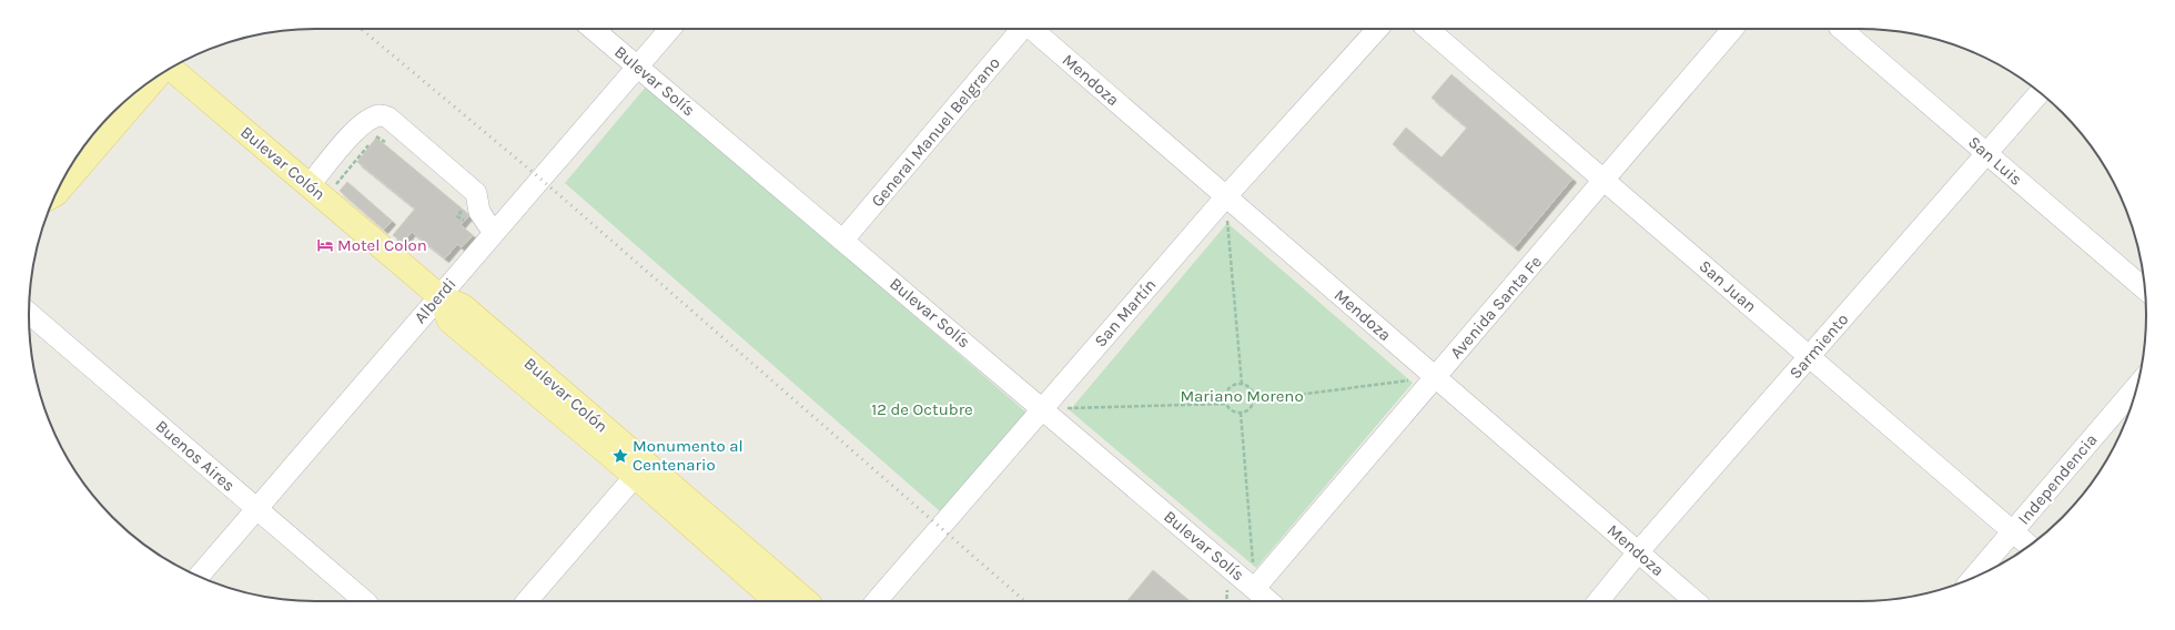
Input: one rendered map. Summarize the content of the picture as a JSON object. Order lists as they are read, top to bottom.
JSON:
{
  "streets": {
    "main road": ["Bulevar Colón"],
    "street": [
      "Mendoza",
      "Bulevar Solís",
      "General Manuel Belgrano",
      "San Luis",
      "San Juan",
      "Alberdi",
      "Avenida Santa Fe",
      "San Martín",
      "Sarmiento",
      "Buenos Aires",
      "Independencia"
    ]
  },
  "crossings": [
    ["Mendoza", "Avenida Santa Fe"],
    ["Mendoza", "San Martín"],
    ["Mendoza", "Sarmiento"],
    ["Bulevar Solís", "General Manuel Belgrano"],
    ["Bulevar Solís", "Alberdi"],
    ["Bulevar Solís", "Avenida Santa Fe"],
    ["Bulevar Solís", "San Martín"],
    ["San Luis", "Sarmiento"],
    ["Bulevar Colón", "Alberdi"],
    ["San Juan", "Avenida Santa Fe"],
    ["San Juan", "Sarmiento"],
    ["San Juan", "Independencia"],
    ["Alberdi", "Buenos Aires"]
  ],
  "parks": ["Mariano Moreno", "12 de Octubre"],
  "places": {
    "hotel": ["Motel Colon"],
    "place": ["Monumento al Centenario"]
  }
}
